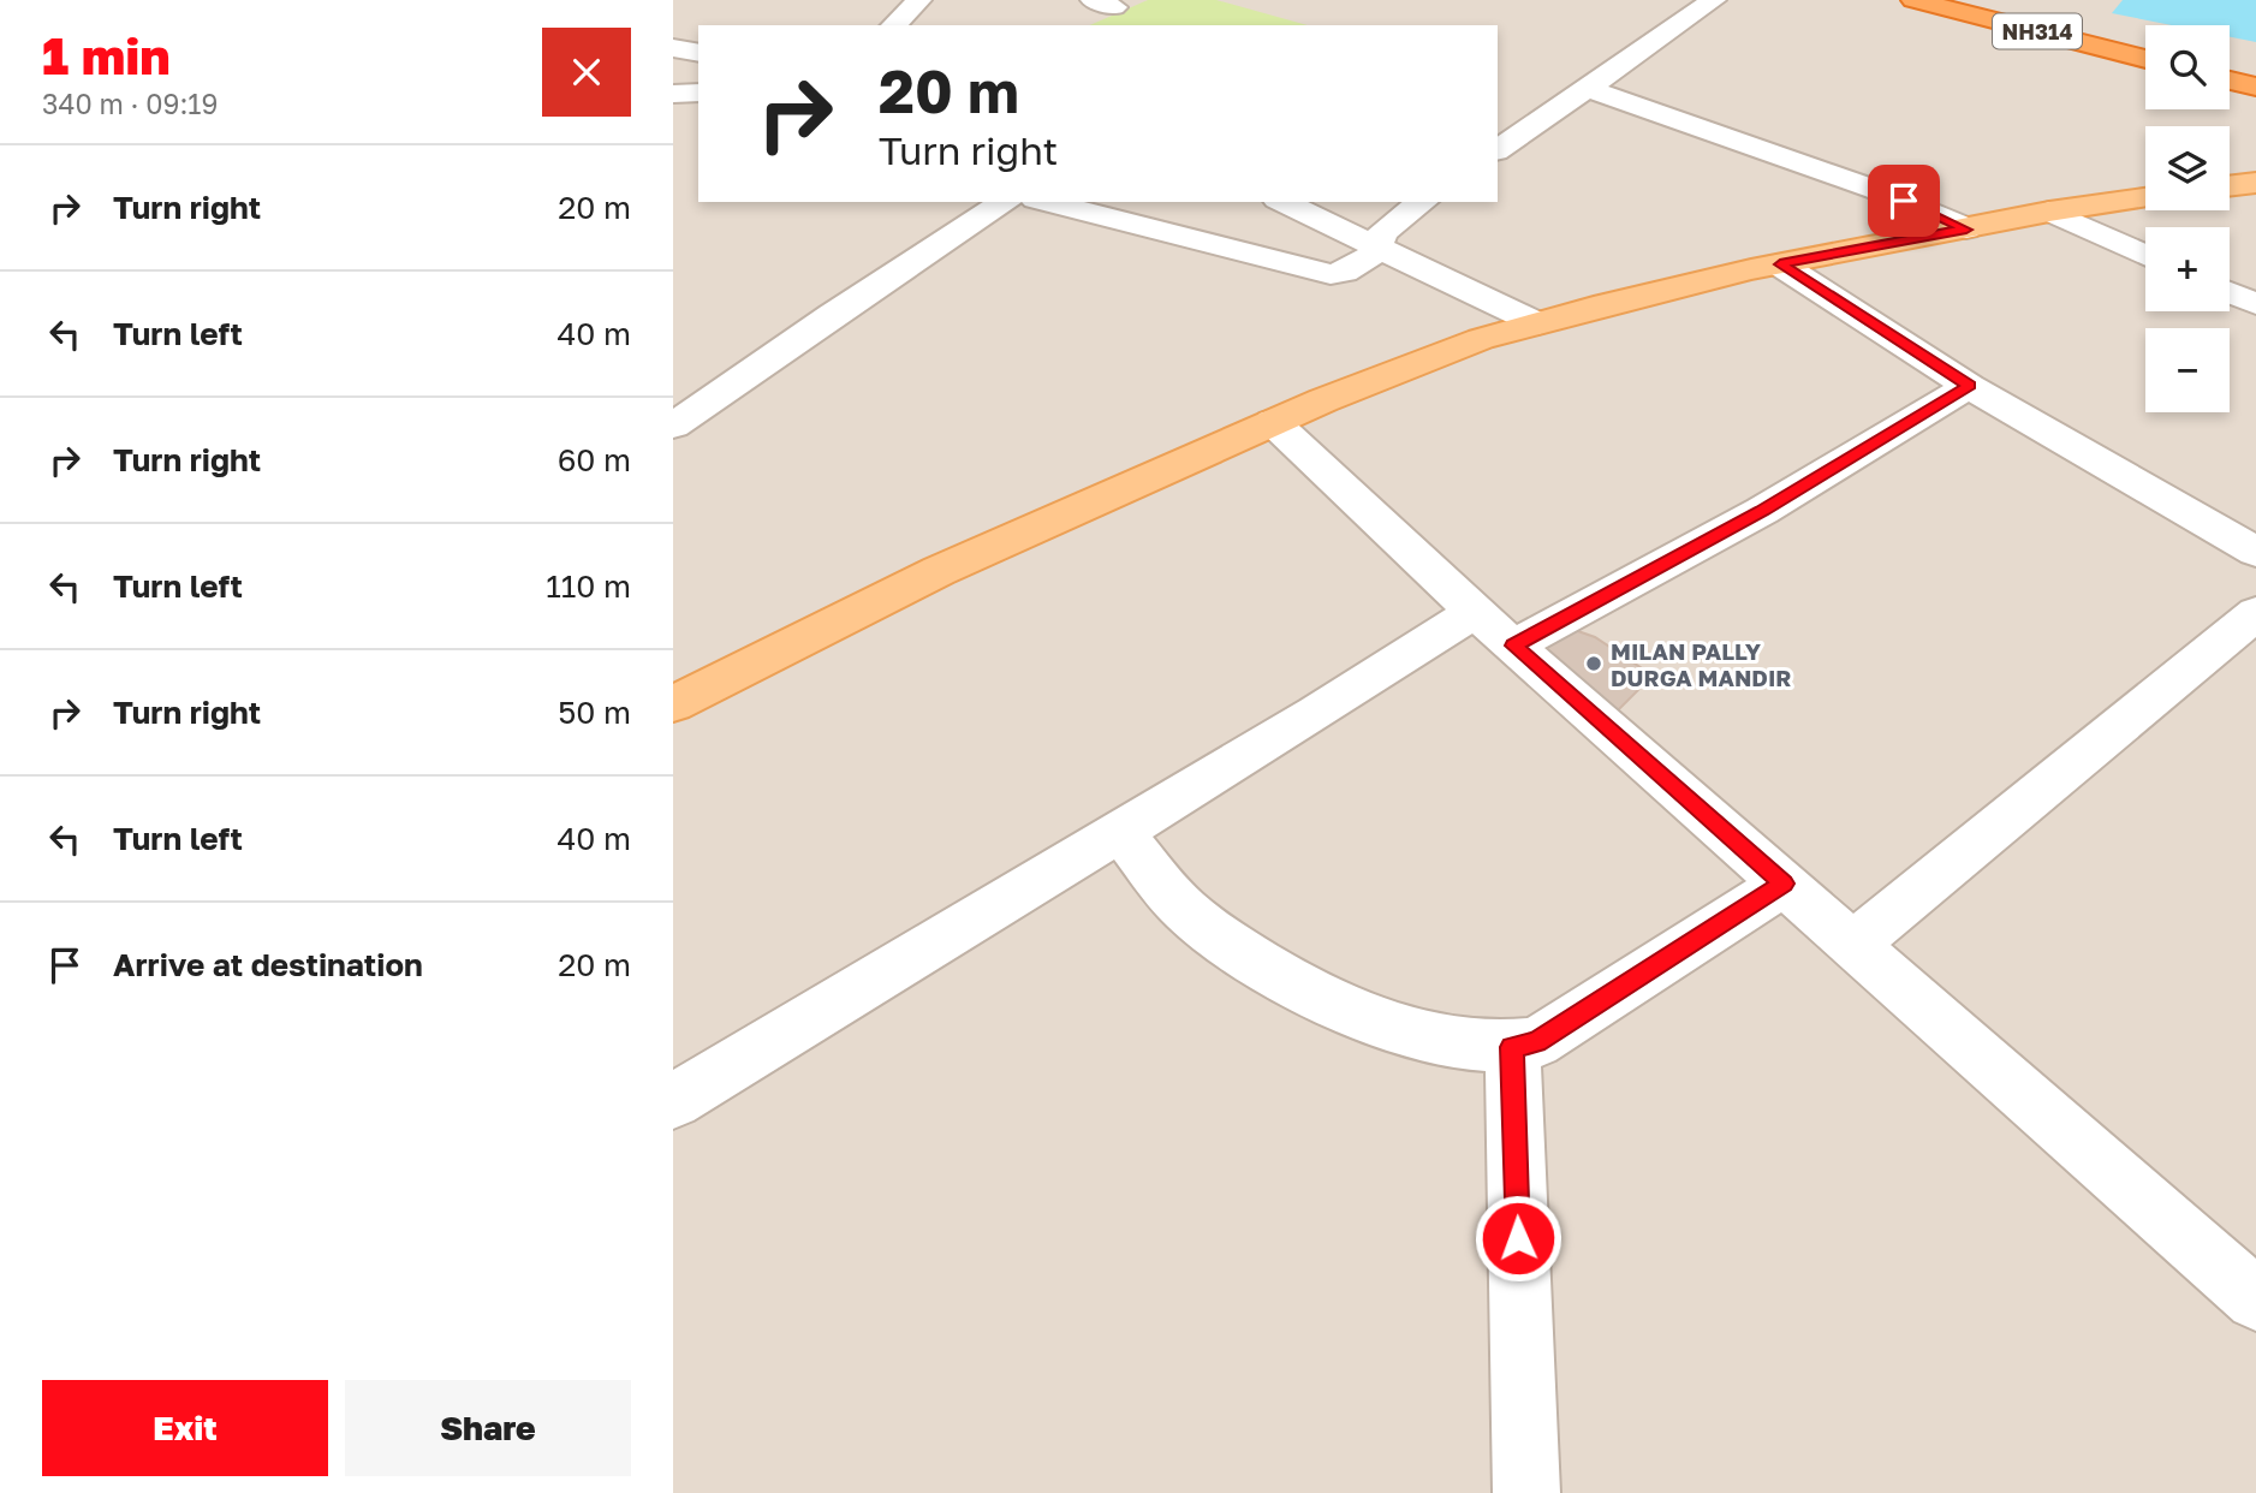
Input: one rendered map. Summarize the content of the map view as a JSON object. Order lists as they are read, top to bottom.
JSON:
{
  "streets": {
    "highway": ["NH314"]
  },
  "places": ["MILAN PALLY DURGA MANDIR"],
  "page": {
    "heading": ["1 min", "340 m · 09:19"],
    "map_buttons": ["+", "−"],
    "turn": ["20 m", "Turn right"],
    "list": [
      {
        "name": "Turn right",
        "value": "20 m"
      },
      {
        "name": "Turn left",
        "value": "40 m"
      },
      {
        "name": "Turn right",
        "value": "60 m"
      },
      {
        "name": "Turn left",
        "value": "110 m"
      },
      {
        "name": "Turn right",
        "value": "50 m"
      },
      {
        "name": "Turn left",
        "value": "40 m"
      },
      {
        "name": "Arrive at destination",
        "value": "20 m"
      }
    ],
    "buttons": ["Exit", "Share"]
  }
}
